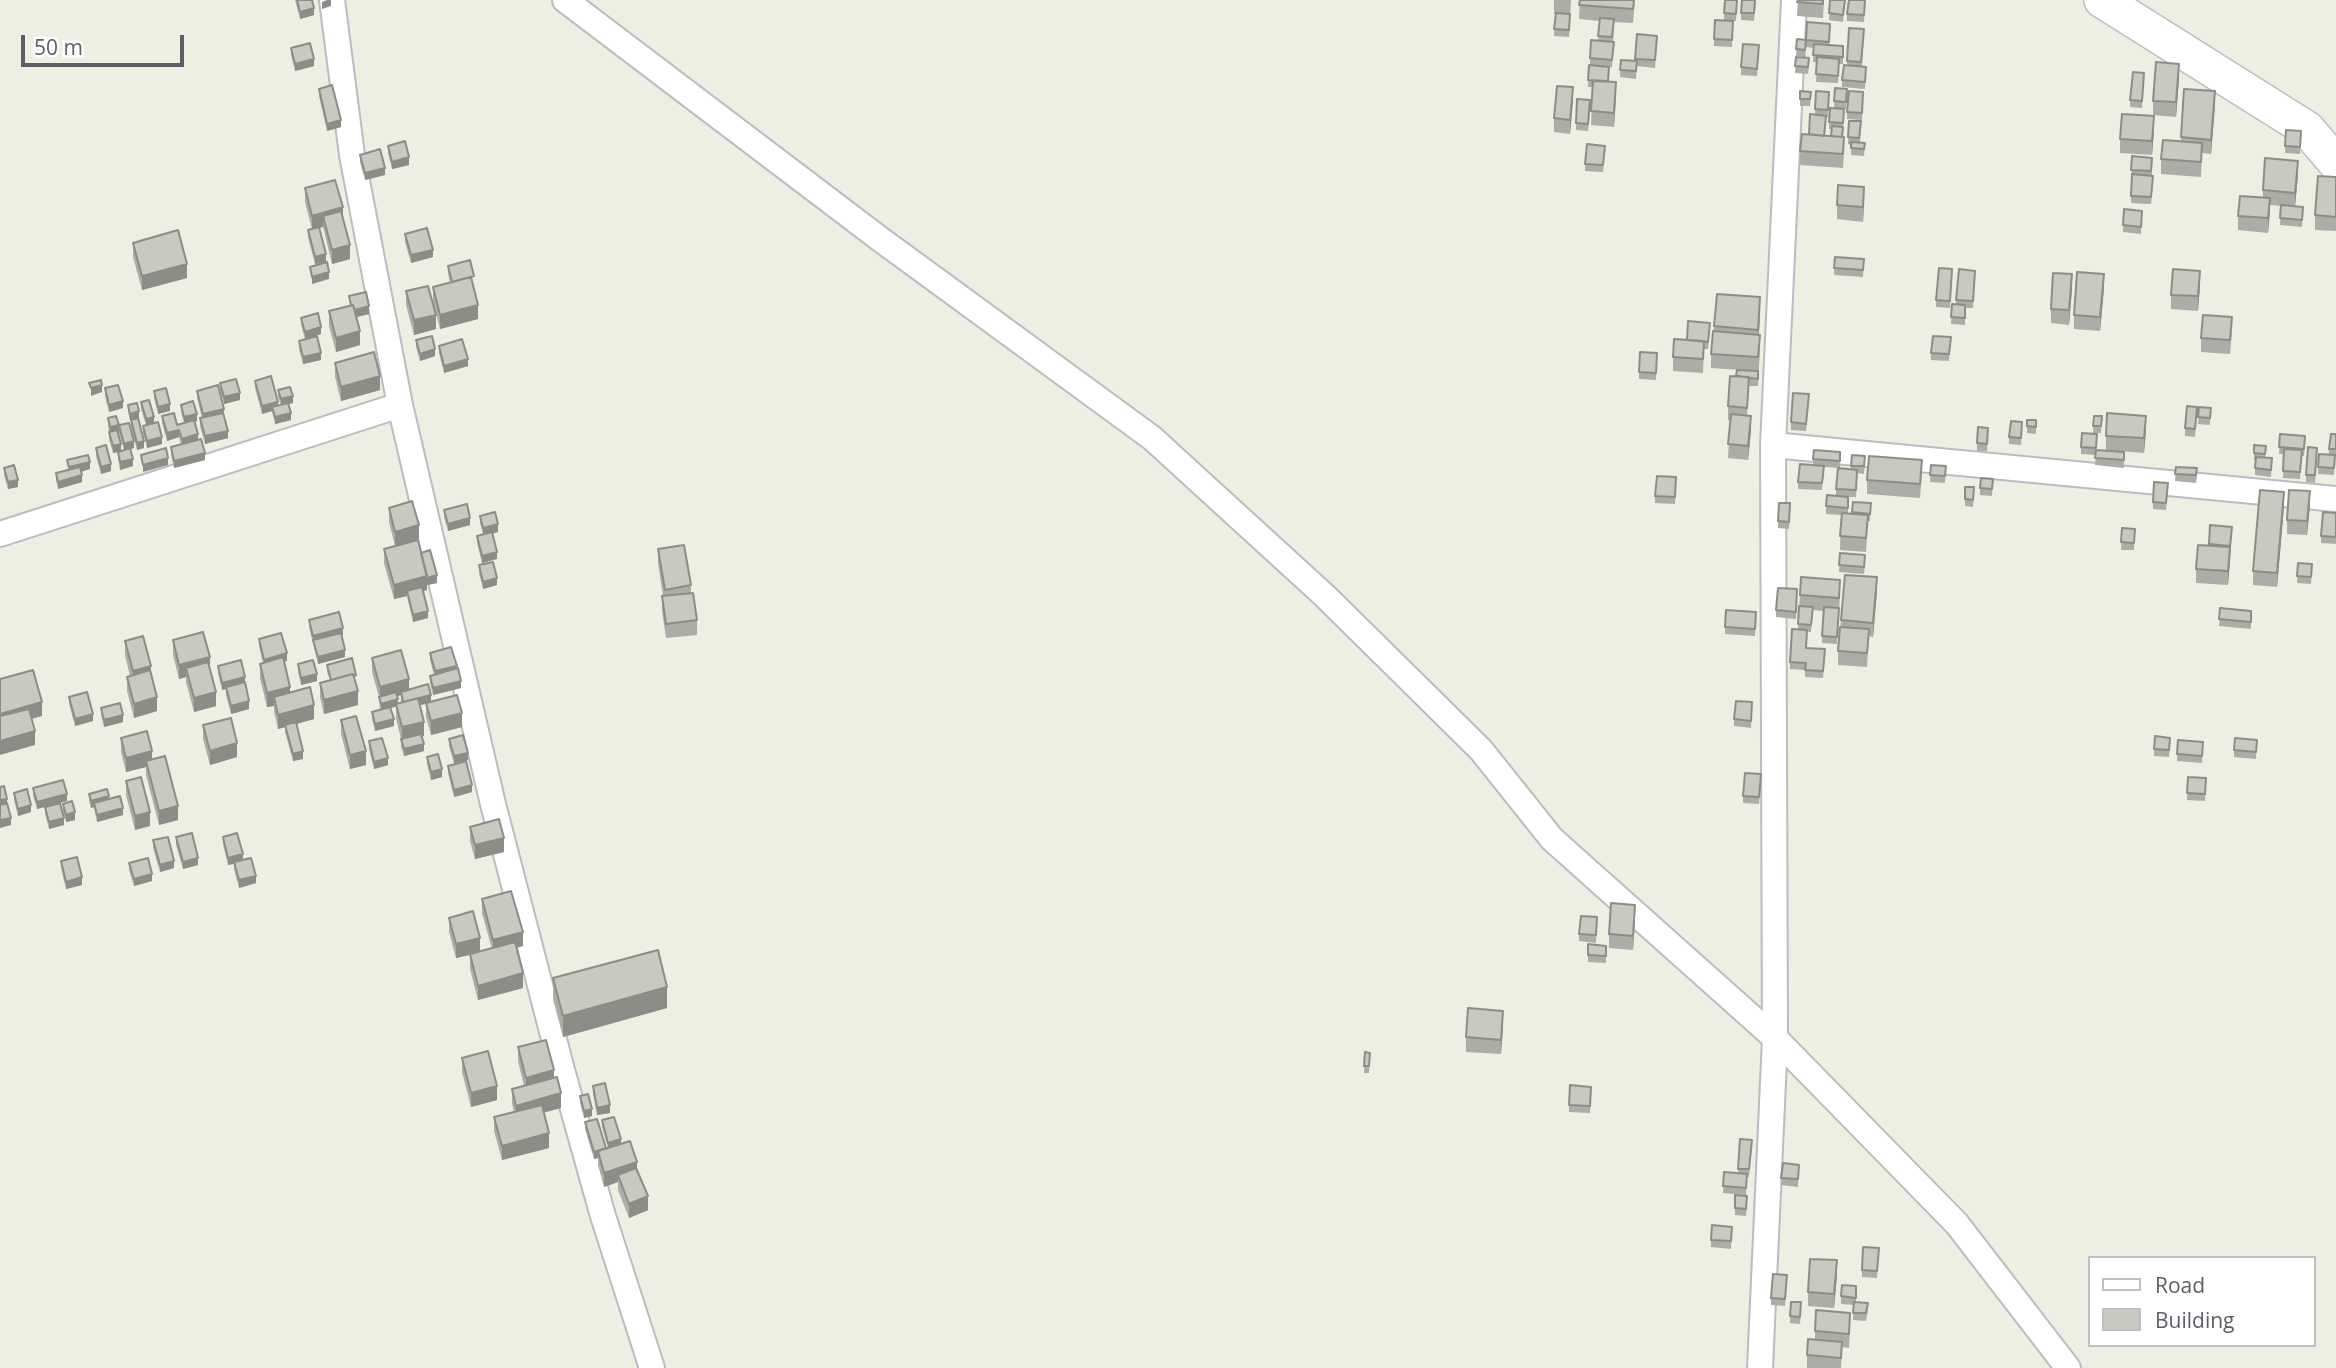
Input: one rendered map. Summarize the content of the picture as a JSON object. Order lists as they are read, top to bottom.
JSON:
{
  "legend": ["Road", "Building"],
  "scale_bar": "50 m"
}
